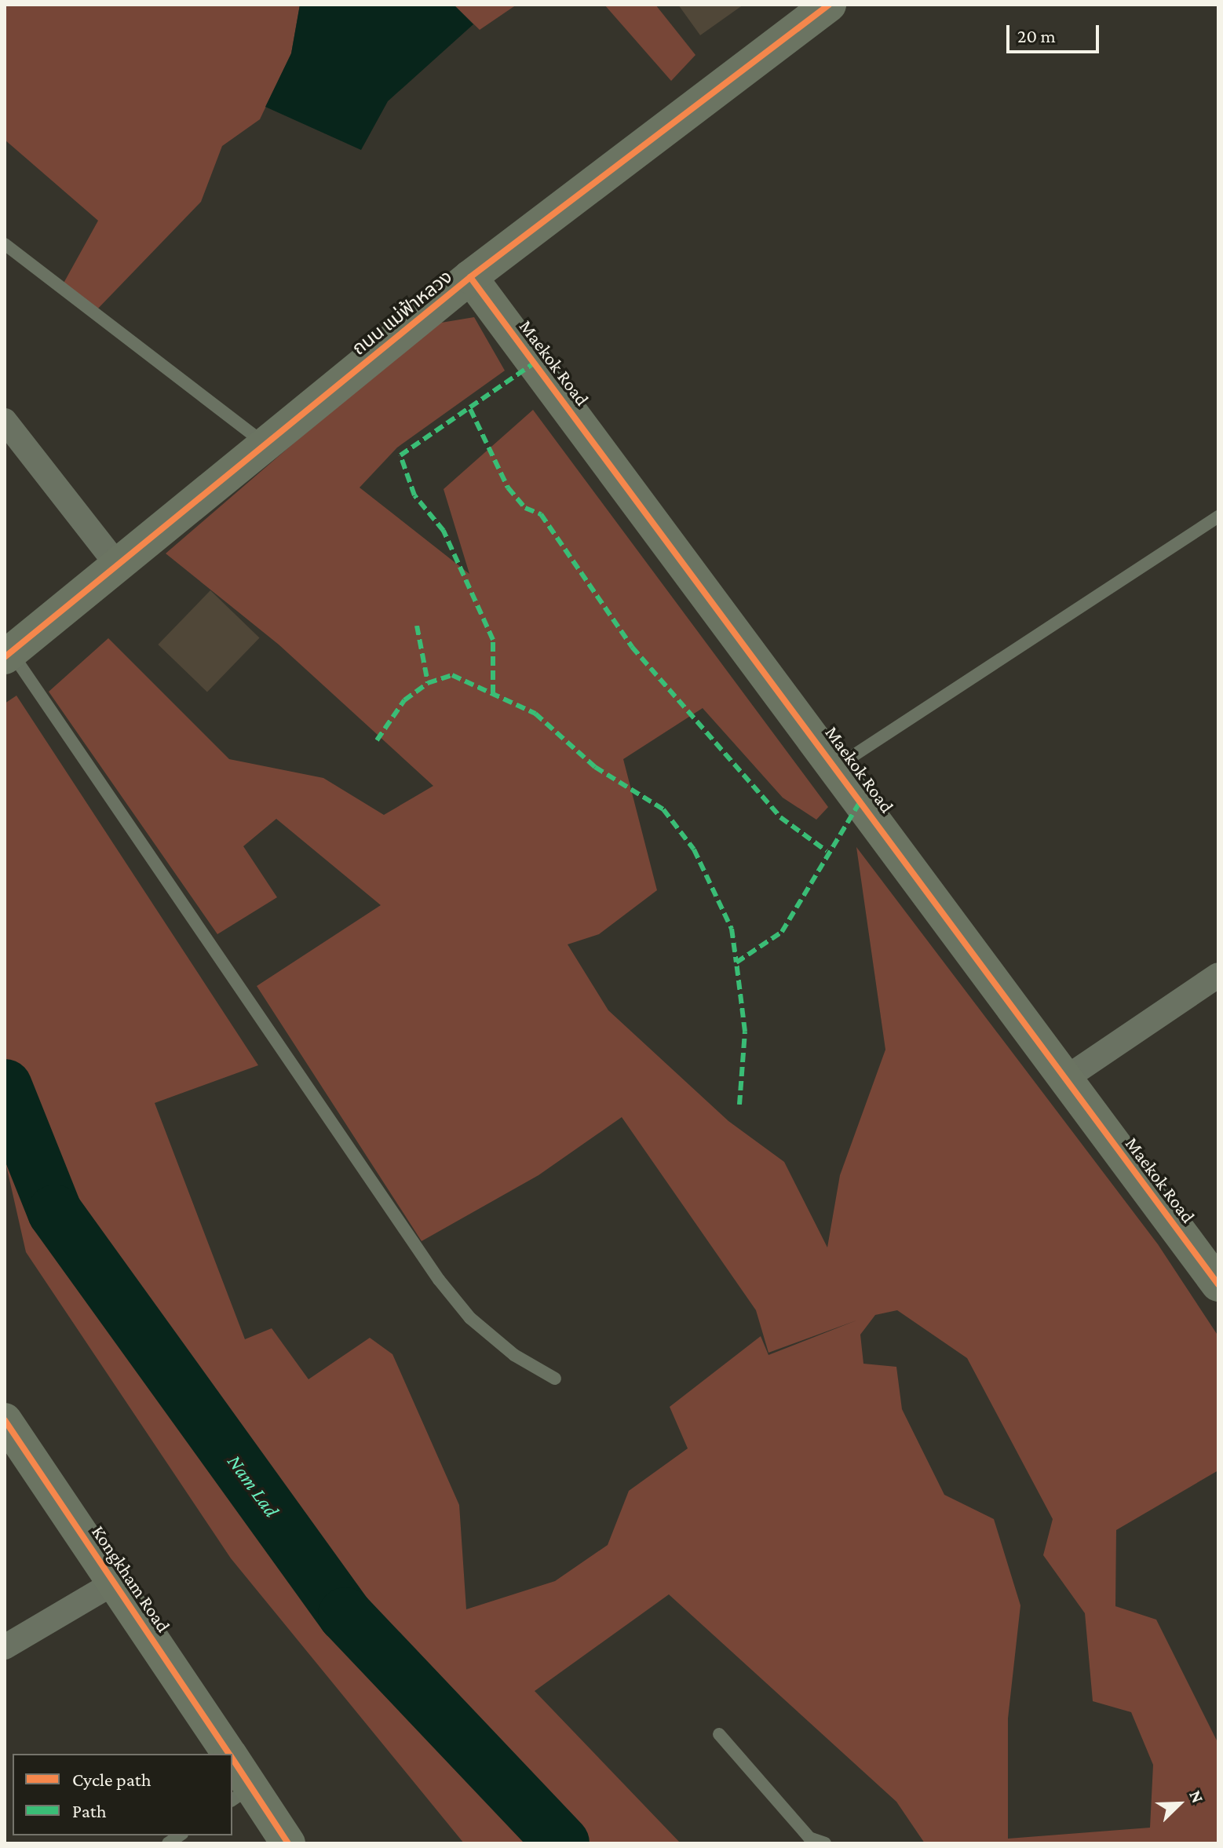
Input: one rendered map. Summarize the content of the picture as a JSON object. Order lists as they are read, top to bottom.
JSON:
{
  "streets": {
    "street": ["ถนน แม่ฟ้าหลวง", "Maekok Road", "Kongkham Road"]
  },
  "crossings": [
    ["ถนน แม่ฟ้าหลวง", "Maekok Road"]
  ],
  "water": ["Nam Lad"],
  "legend": ["Cycle path", "Path"],
  "scale_bar": "20 m",
  "north": "top right"
}
